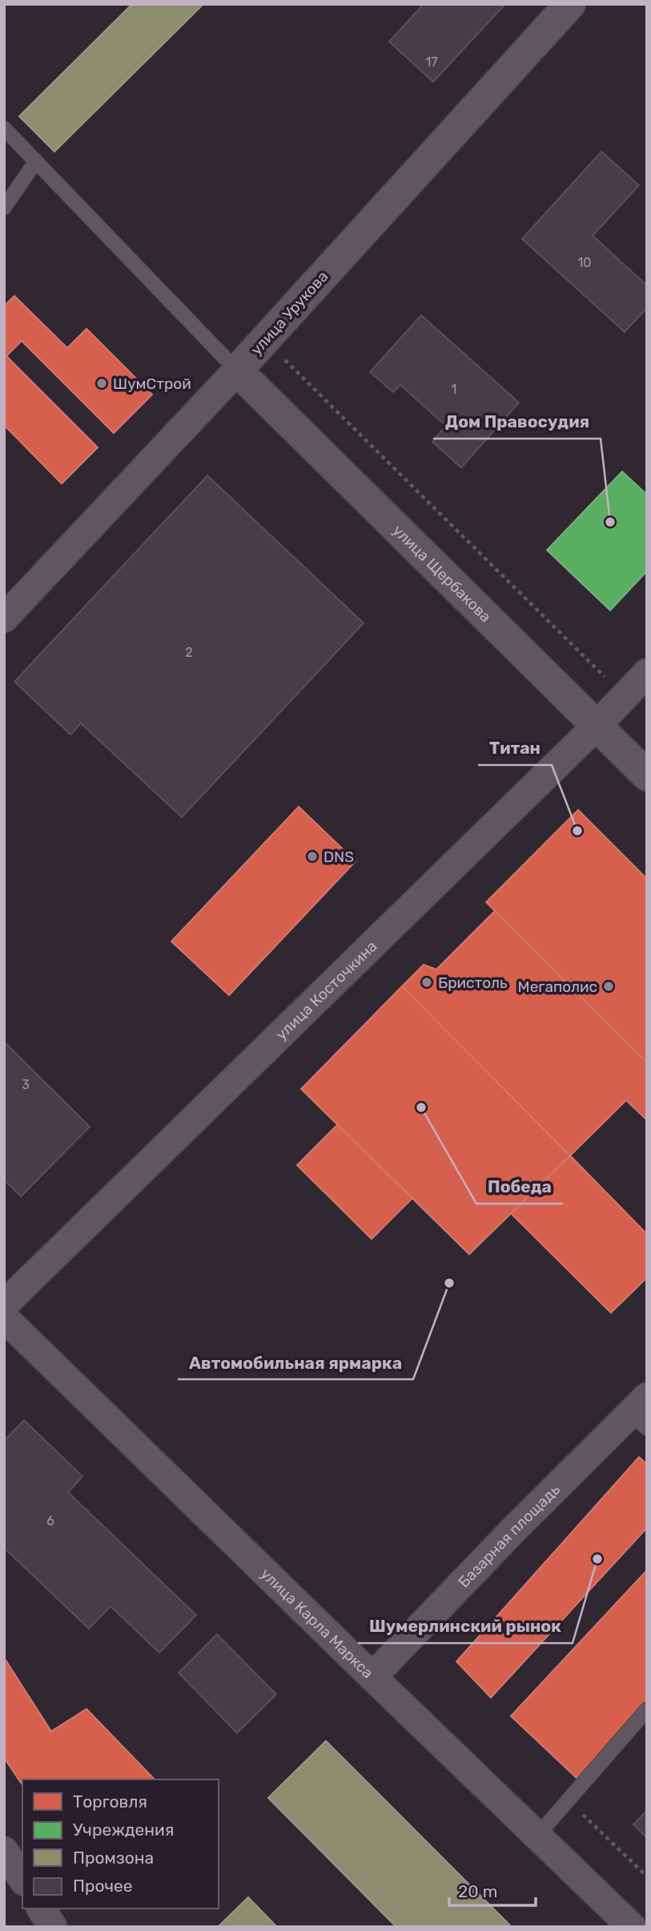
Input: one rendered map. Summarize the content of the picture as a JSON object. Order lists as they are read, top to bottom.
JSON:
{
  "streets": {
    "street": [
      "улица Урукова",
      "улица Щербакова",
      "улица Косточкина",
      "Базарная площадь",
      "улица Карла Маркса"
    ]
  },
  "crossings": [
    ["улица Урукова", "улица Щербакова"],
    ["улица Щербакова", "улица Косточкина"],
    ["Базарная площадь", "улица Карла Маркса"]
  ],
  "places": [
    "ШумСтрой",
    "Дом Правосудия",
    "Титан",
    "DNS",
    "Бристоль",
    "Мегаполис",
    "Победа",
    "Автомобильная ярмарка",
    "Шумерлинский рынок"
  ],
  "house_numbers": [
    "17",
    "10",
    "1",
    "2",
    "3",
    "6"
  ],
  "legend": [
    "Торговля",
    "Учреждения",
    "Промзона",
    "Прочее"
  ],
  "scale_bar": "20 m"
}
